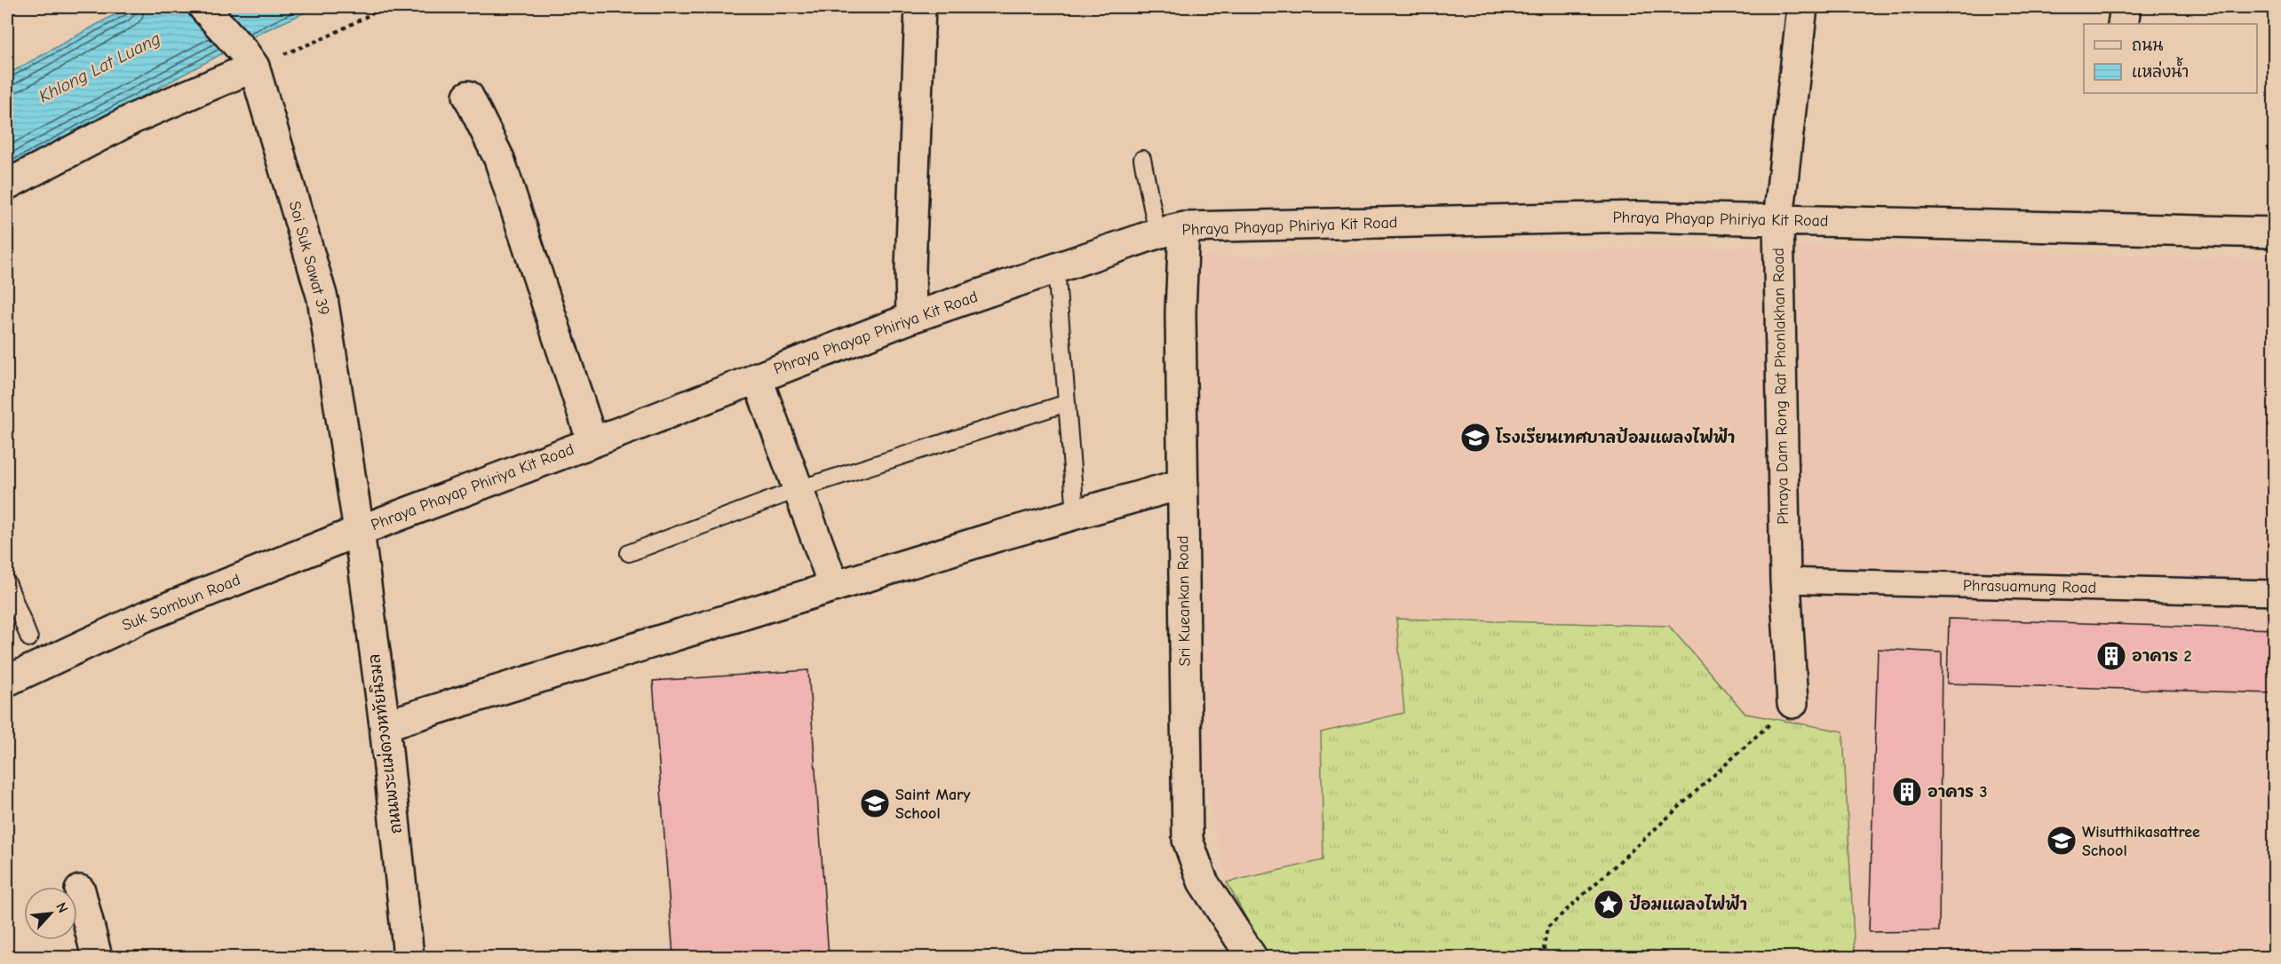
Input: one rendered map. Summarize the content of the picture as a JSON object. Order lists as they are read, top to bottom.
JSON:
{
  "streets": {
    "street": [
      "Phraya Phayap Phiriya Kit Road",
      "Soi Suk Sawat 39",
      "Phraya Dam Rong Rat Phonlakhan Road",
      "Phrasuamung Road",
      "Sri Kueankan Road",
      "Suk Sombun Road",
      "ถนนพระแม่ดวงหทัยนิรมล"
    ]
  },
  "crossings": [
    ["Phraya Phayap Phiriya Kit Road", "Soi Suk Sawat 39"],
    ["Phraya Phayap Phiriya Kit Road", "Phraya Dam Rong Rat Phonlakhan Road"],
    ["Phraya Phayap Phiriya Kit Road", "Sri Kueankan Road"],
    ["Phraya Phayap Phiriya Kit Road", "Suk Sombun Road"],
    ["Phraya Phayap Phiriya Kit Road", "ถนนพระแม่ดวงหทัยนิรมล"],
    ["Soi Suk Sawat 39", "Suk Sombun Road"],
    ["Soi Suk Sawat 39", "ถนนพระแม่ดวงหทัยนิรมล"],
    ["Phraya Dam Rong Rat Phonlakhan Road", "Phrasuamung Road"],
    ["Suk Sombun Road", "ถนนพระแม่ดวงหทัยนิรมล"]
  ],
  "water": ["Khlong Lat Luang"],
  "places": {
    "school or university": ["โรงเรียนเทศบาลป้อมแผลงไฟฟ้า", "Saint Mary School", "Wisutthikasattree School"],
    "building": ["อาคาร 2", "อาคาร 3"],
    "place": ["ป้อมแผลงไฟฟ้า"]
  },
  "legend": ["ถนน", "แหล่งน้ำ"],
  "north": "top right"
}
